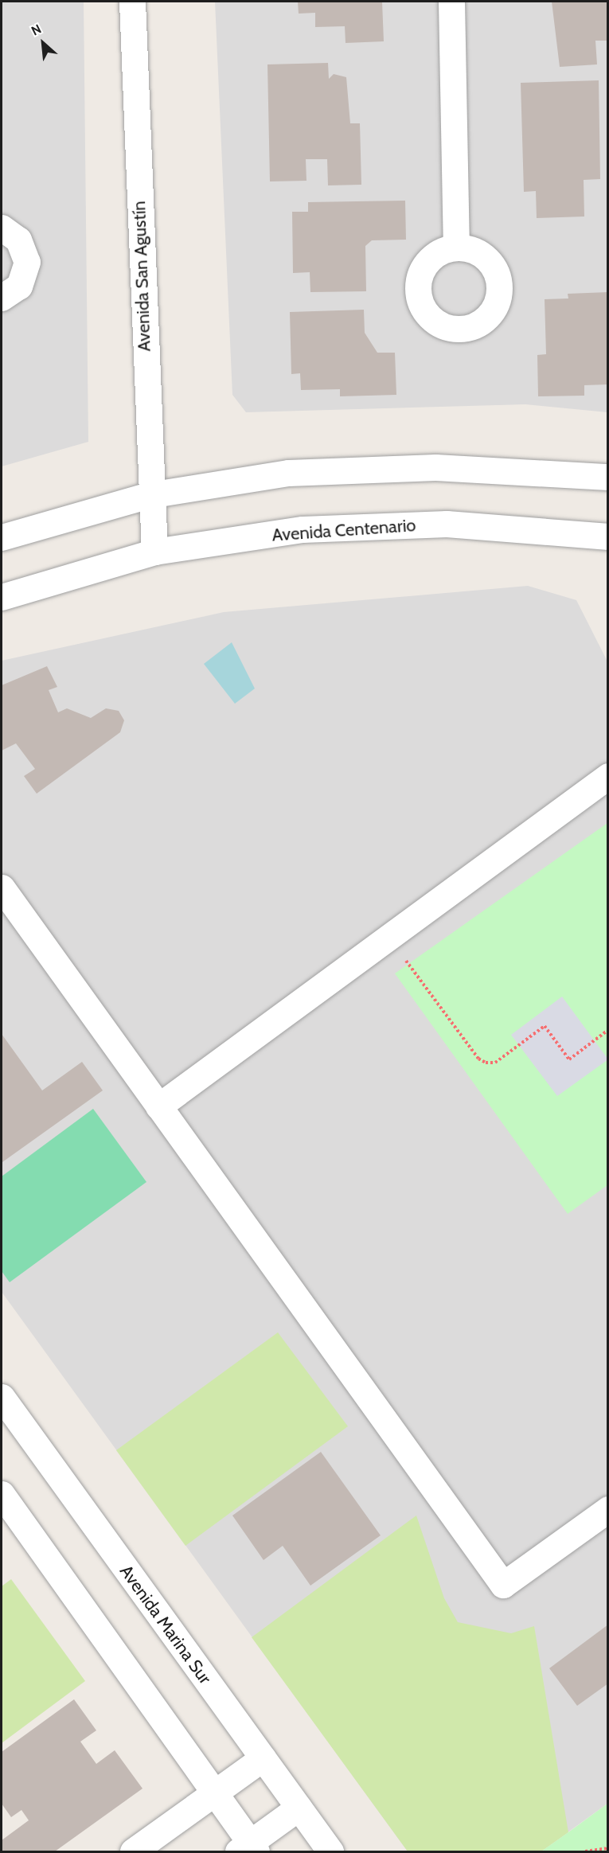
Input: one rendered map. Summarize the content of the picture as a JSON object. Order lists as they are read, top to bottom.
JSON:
{
  "streets": {
    "street": ["Avenida San Agustín", "Avenida Centenario", "Avenida Marina Sur"]
  },
  "crossings": [
    ["Avenida San Agustín", "Avenida Centenario"]
  ],
  "north": "top left"
}
